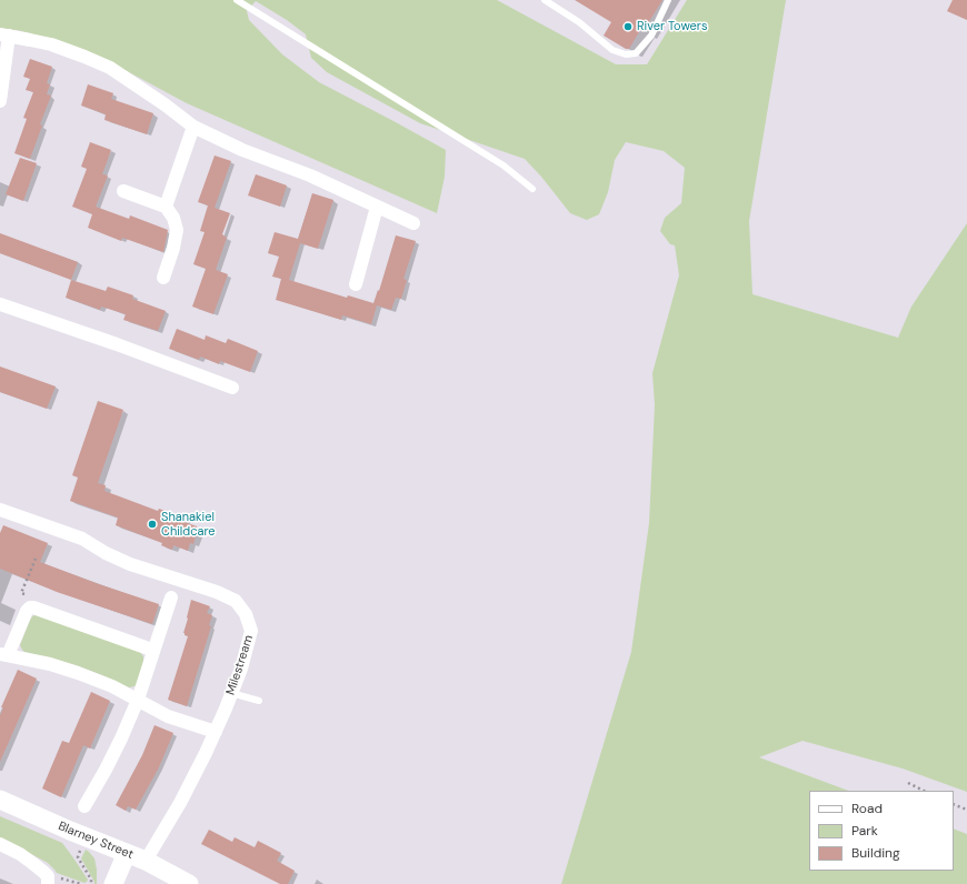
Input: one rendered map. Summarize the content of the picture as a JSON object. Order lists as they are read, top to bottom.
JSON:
{
  "streets": {
    "street": ["Milestream", "Blarney Street"]
  },
  "crossings": [
    ["Milestream", "Blarney Street"]
  ],
  "places": ["River Towers", "Shanakiel Childcare"],
  "legend": ["Road", "Park", "Building"]
}
